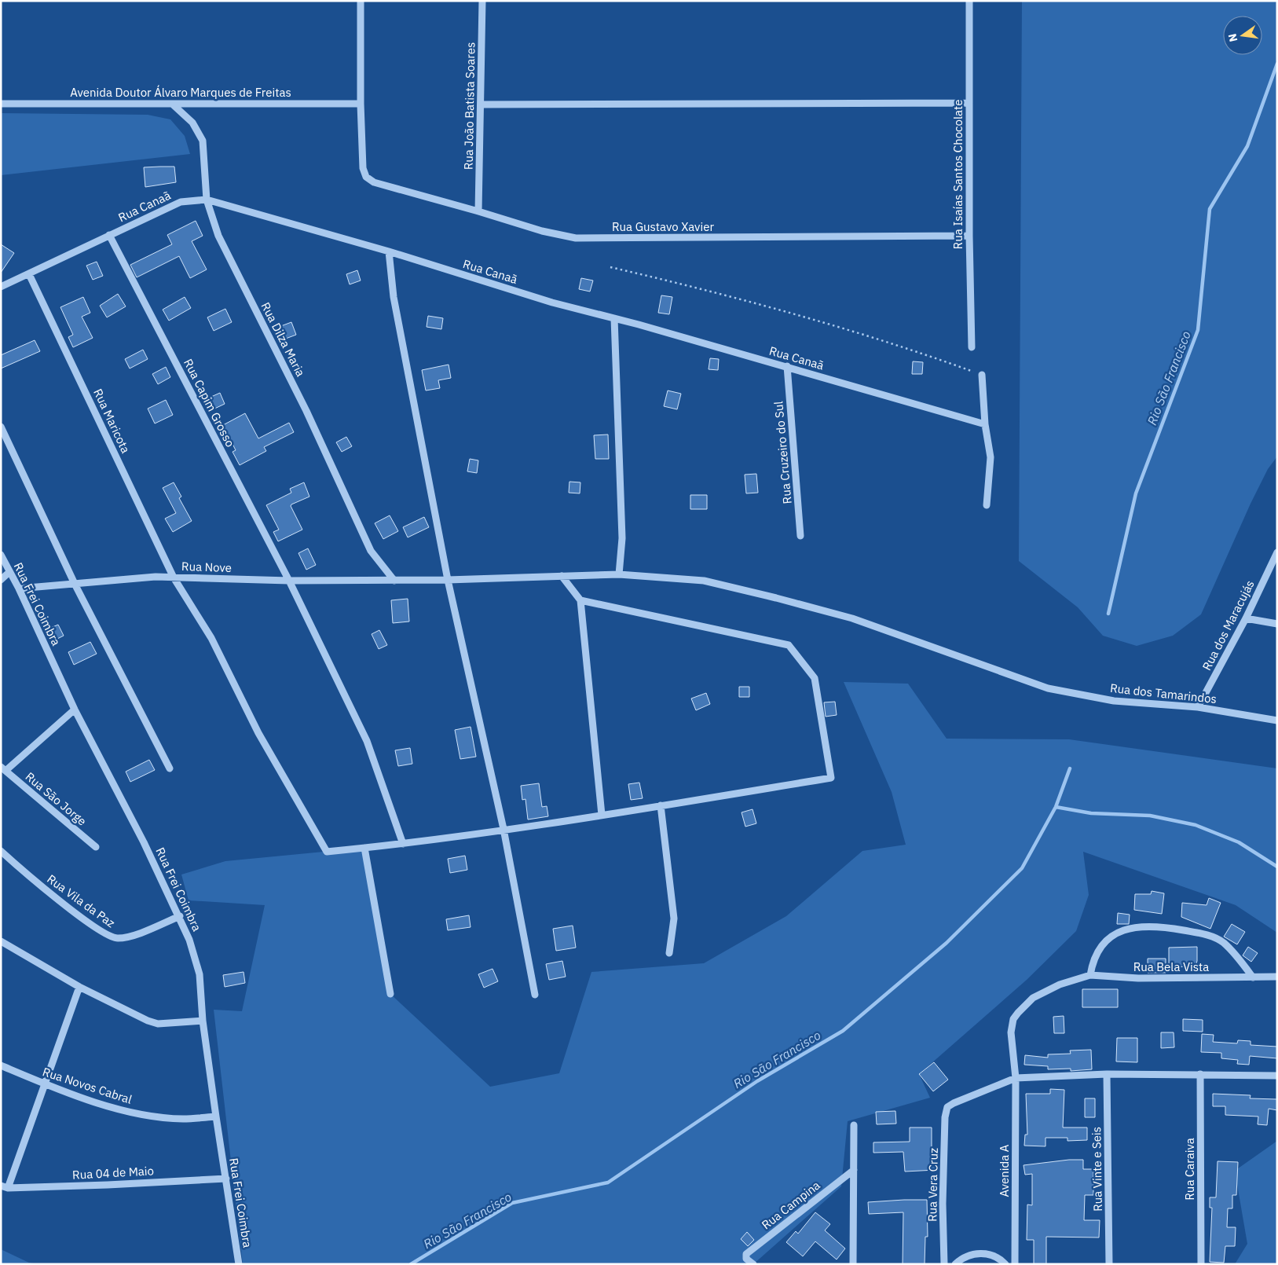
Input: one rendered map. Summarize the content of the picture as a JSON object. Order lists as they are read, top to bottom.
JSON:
{
  "streets": {
    "street": [
      "Avenida Doutor Álvaro Marques de Freitas",
      "Rua João Batista Soares",
      "Rua Isaías Santos Chocolate",
      "Rua Canaã",
      "Rua Gustavo Xavier",
      "Rua Dilza Maria",
      "Rua Capim Grosso",
      "Rua Maricota",
      "Rua Cruzeiro do Sul",
      "Rua Nove",
      "Rua Frei Coimbra",
      "Rua dos Maracujás",
      "Rua dos Tamarindos",
      "Rua São Jorge",
      "Rua Vila da Paz",
      "Rua Bela Vista",
      "Rua Novos Cabral",
      "Rua Vinte e Seis",
      "Rua Caraiva",
      "Avenida A",
      "Rua 04 de Maio",
      "Rua Vera Cruz",
      "Rua Campina"
    ]
  },
  "crossings": [
    ["Avenida Doutor Álvaro Marques de Freitas", "Rua Gustavo Xavier"],
    ["Avenida Doutor Álvaro Marques de Freitas", "Rua Dilza Maria"],
    ["Rua João Batista Soares", "Rua Gustavo Xavier"],
    ["Rua Isaías Santos Chocolate", "Rua Gustavo Xavier"],
    ["Rua Canaã", "Rua Dilza Maria"],
    ["Rua Canaã", "Rua Capim Grosso"],
    ["Rua Canaã", "Rua Maricota"],
    ["Rua Canaã", "Rua Cruzeiro do Sul"],
    ["Rua Dilza Maria", "Rua Nove"],
    ["Rua Capim Grosso", "Rua Nove"],
    ["Rua Maricota", "Rua Nove"],
    ["Rua Nove", "Rua Frei Coimbra"],
    ["Rua Nove", "Rua dos Tamarindos"],
    ["Rua Frei Coimbra", "Rua Vila da Paz"],
    ["Rua Frei Coimbra", "Rua Novos Cabral"],
    ["Rua Frei Coimbra", "Rua 04 de Maio"],
    ["Rua dos Maracujás", "Rua dos Tamarindos"],
    ["Rua Bela Vista", "Avenida A"],
    ["Rua Bela Vista", "Rua Vera Cruz"],
    ["Avenida A", "Rua Vera Cruz"]
  ],
  "water": ["Rio São Francisco"],
  "north": "left"
}
